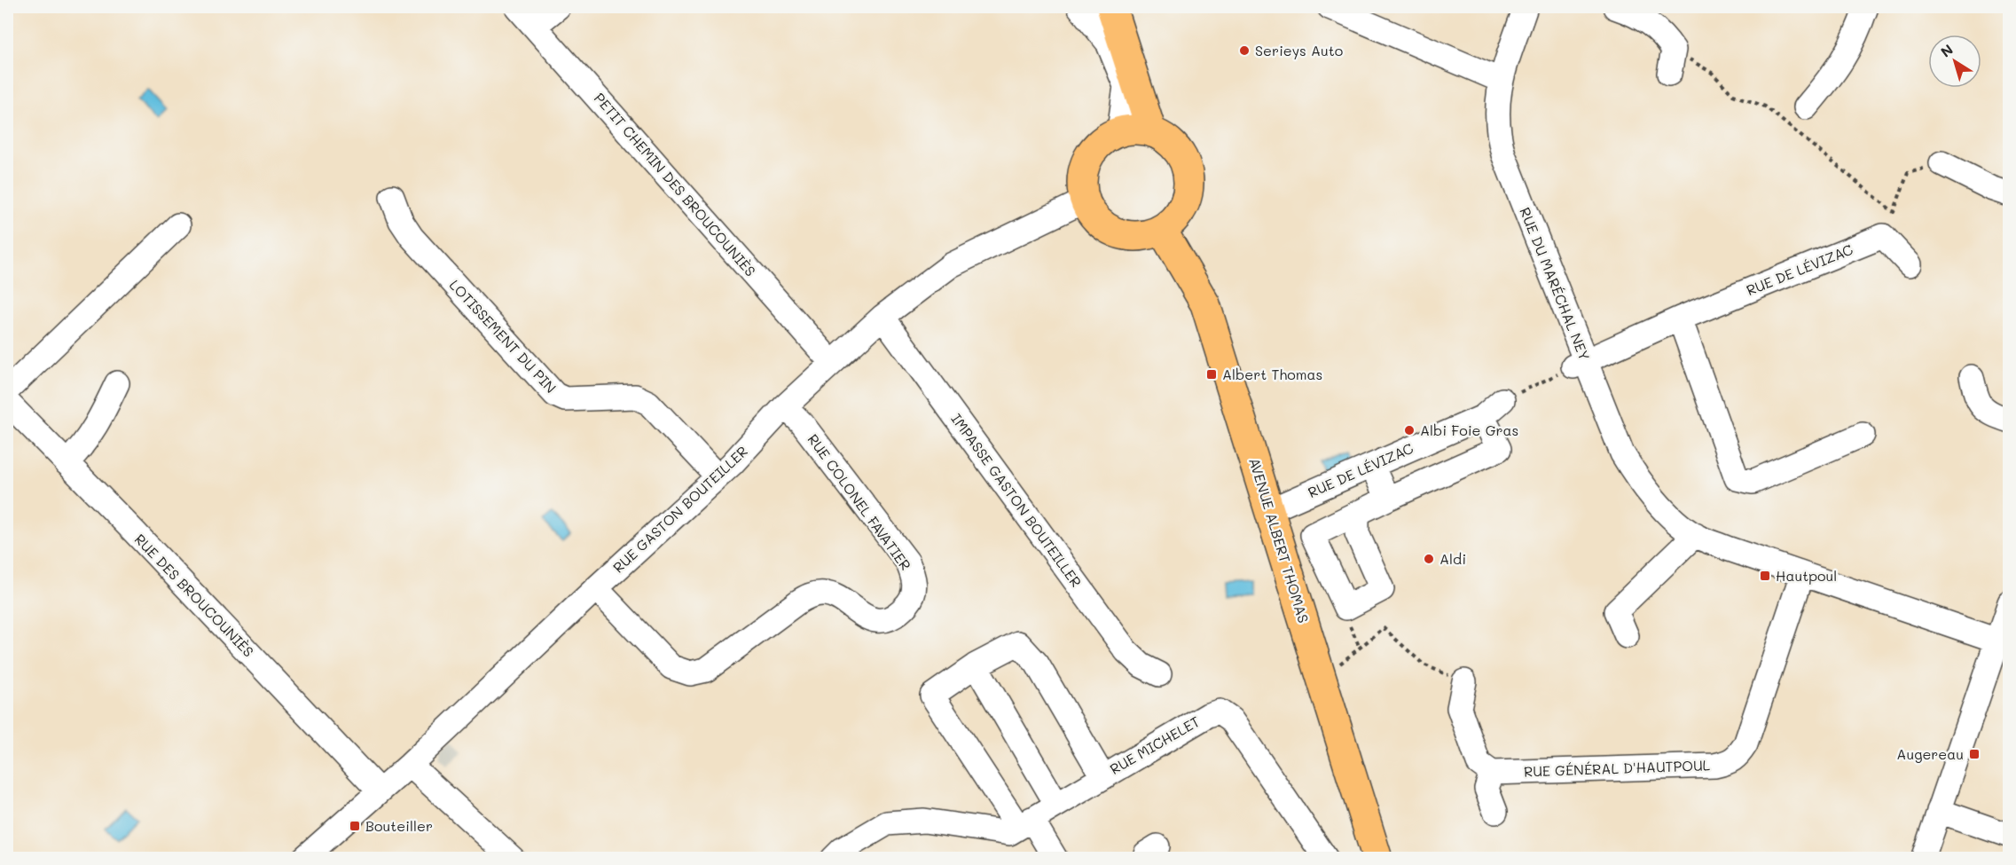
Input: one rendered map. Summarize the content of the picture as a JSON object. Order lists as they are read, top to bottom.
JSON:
{
  "streets": {
    "main road": ["AVENUE ALBERT THOMAS"],
    "street": [
      "PETIT CHEMIN DES BROUCOUNIÈS",
      "RUE DE LÉVIZAC",
      "RUE DU MARÉCHAL NEY",
      "LOTISSEMENT DU PIN",
      "IMPASSE GASTON BOUTEILLER",
      "RUE COLONEL FAVATIER",
      "RUE GASTON BOUTEILLER",
      "RUE DES BROUCOUNIÈS",
      "RUE MICHELET",
      "RUE GÉNÉRAL D'HAUTPOUL"
    ]
  },
  "crossings": [
    ["PETIT CHEMIN DES BROUCOUNIÈS", "RUE GASTON BOUTEILLER"],
    ["RUE DE LÉVIZAC", "RUE DU MARÉCHAL NEY"],
    ["RUE DE LÉVIZAC", "AVENUE ALBERT THOMAS"],
    ["RUE DU MARÉCHAL NEY", "RUE GÉNÉRAL D'HAUTPOUL"],
    ["LOTISSEMENT DU PIN", "RUE GASTON BOUTEILLER"],
    ["IMPASSE GASTON BOUTEILLER", "RUE GASTON BOUTEILLER"],
    ["RUE COLONEL FAVATIER", "RUE GASTON BOUTEILLER"],
    ["RUE GASTON BOUTEILLER", "AVENUE ALBERT THOMAS"],
    ["RUE GASTON BOUTEILLER", "RUE DES BROUCOUNIÈS"]
  ],
  "places": {
    "other": ["Serieys Auto", "Albi Foie Gras", "Aldi"],
    "transit": [
      "Albert Thomas",
      "Hautpoul",
      "Augereau",
      "Bouteiller"
    ]
  },
  "north": "top left"
}
